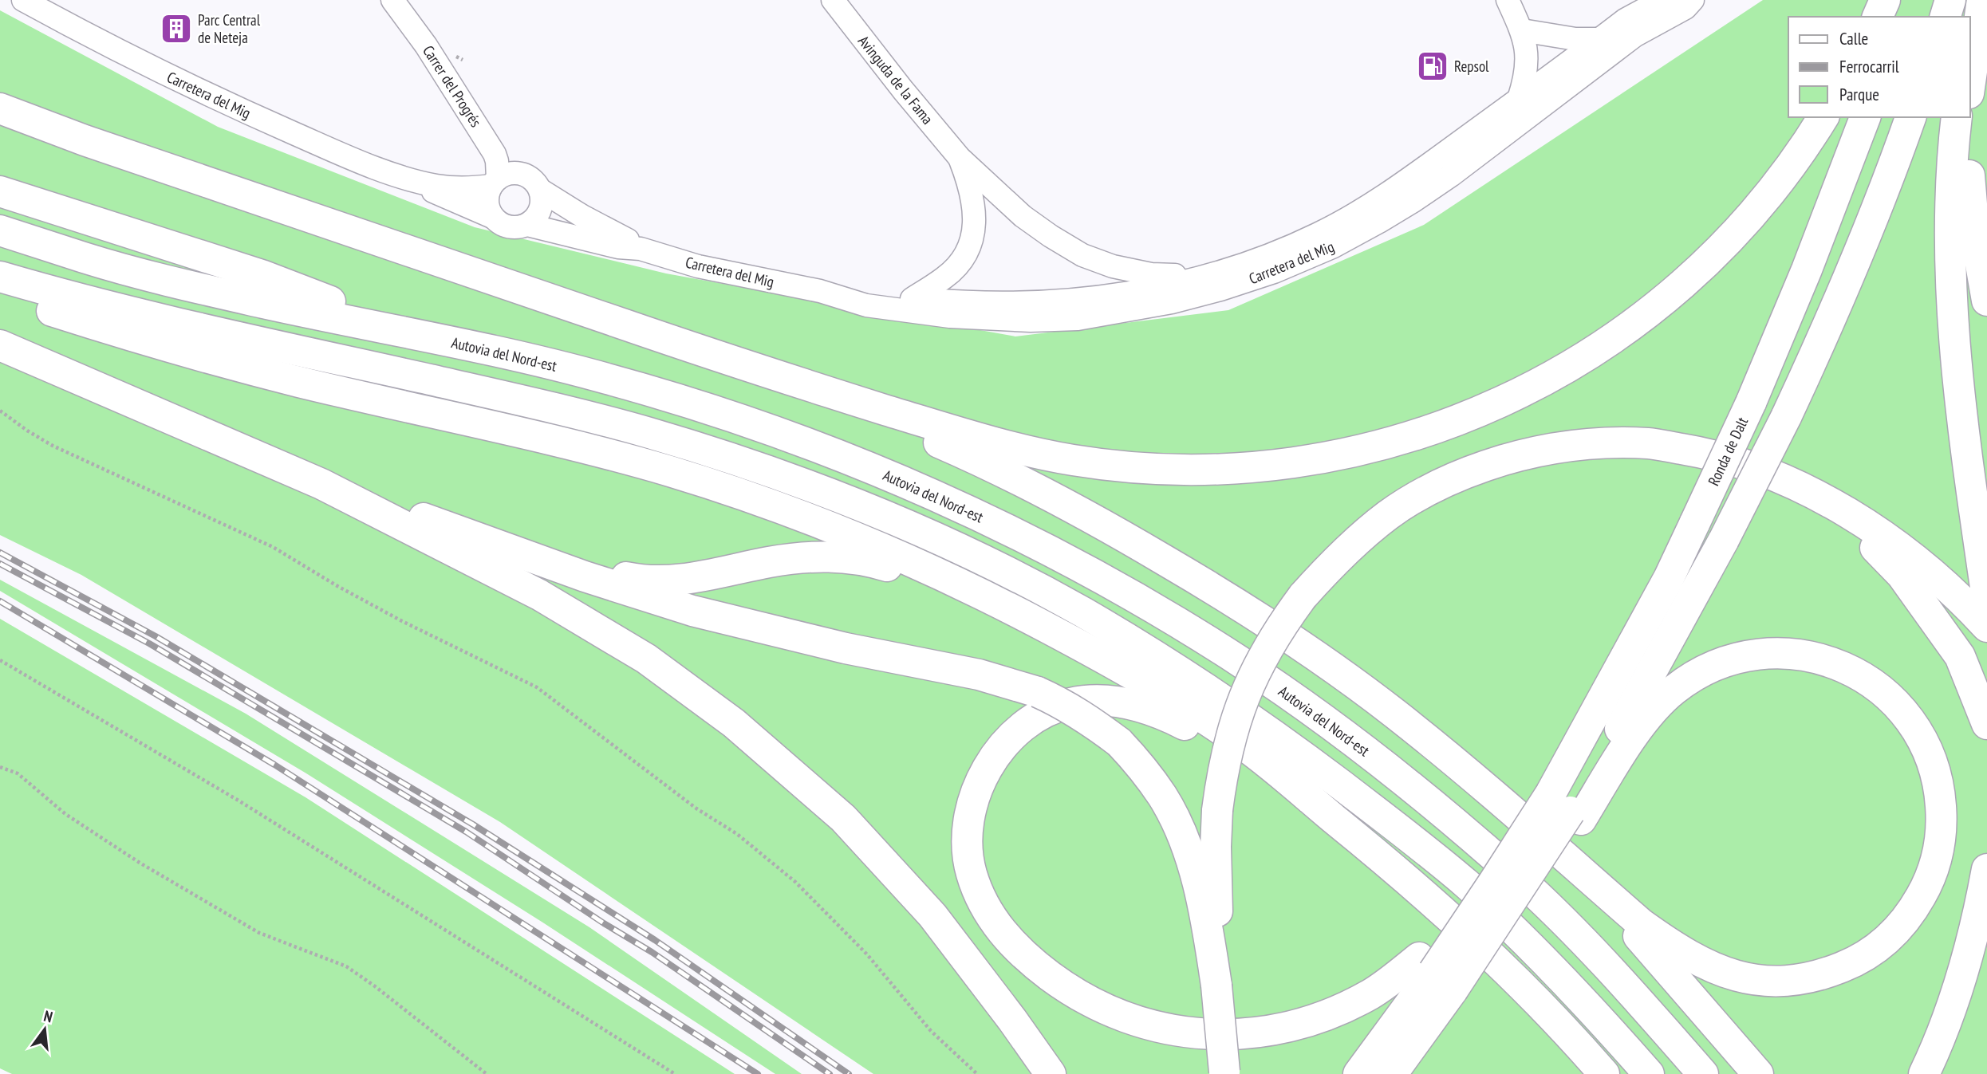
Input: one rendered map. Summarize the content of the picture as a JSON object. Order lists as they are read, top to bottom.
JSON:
{
  "streets": {
    "highway": ["Autovia del Nord-est", "Ronda de Dalt"],
    "street": ["Avinguda de la Fama", "Carrer del Progrés", "Carretera del Mig"]
  },
  "crossings": [
    ["Carrer del Progrés", "Carretera del Mig"]
  ],
  "places": {
    "building": ["Parc Central de Neteja"],
    "fuel station": ["Repsol"]
  },
  "legend": ["Calle", "Ferrocarril", "Parque"],
  "north": "top"
}
